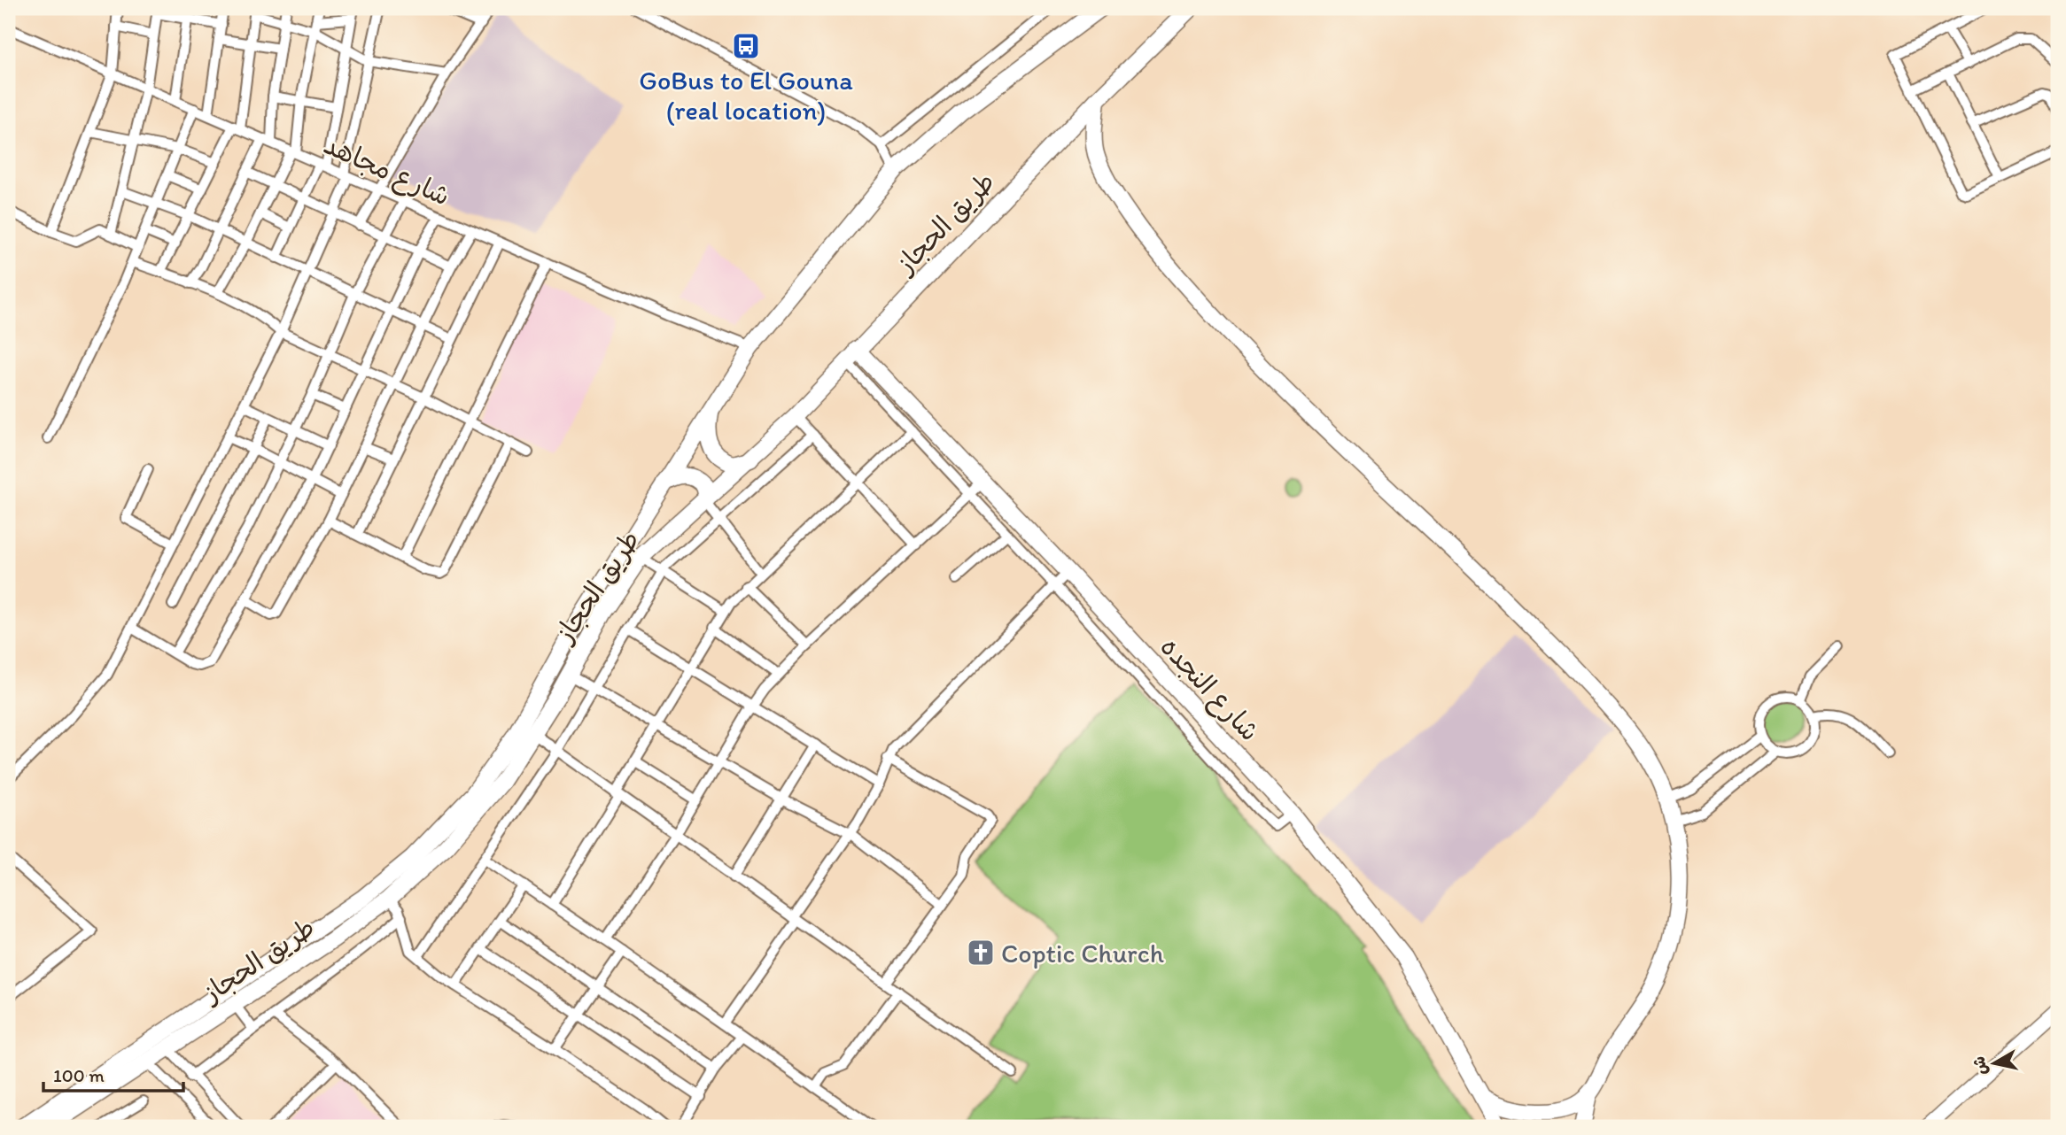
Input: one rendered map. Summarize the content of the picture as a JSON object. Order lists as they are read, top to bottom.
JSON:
{
  "streets": {
    "main road": ["طريق الحجاز", "شارع النجده"],
    "street": ["شارع مجاهد"]
  },
  "crossings": [
    ["شارع مجاهد", "طريق الحجاز"],
    ["طريق الحجاز", "شارع النجده"]
  ],
  "places": {
    "bus stop": ["GoBus to El Gouna (real location)"],
    "church": ["Coptic Church"]
  },
  "scale_bar": "100 m",
  "north": "left"
}
